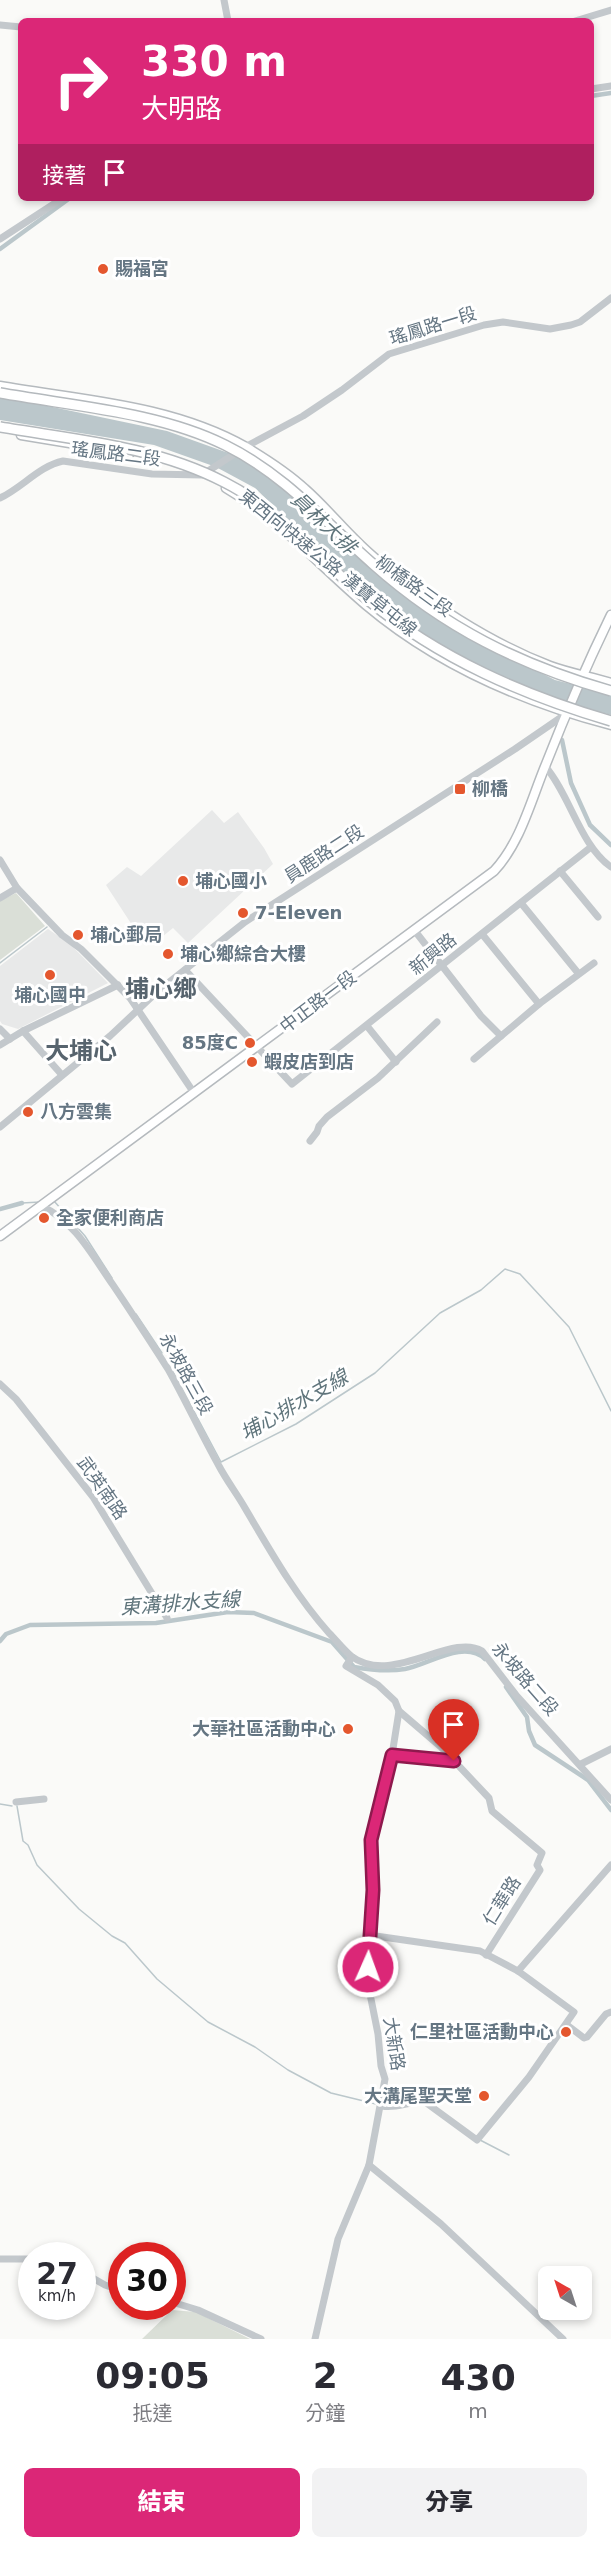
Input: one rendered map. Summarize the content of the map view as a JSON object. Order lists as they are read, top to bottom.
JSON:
{
  "streets": {
    "highway": ["東西向快速公路 漢寶草屯線"],
    "main road": ["柳橋路三段", "中正路一段"],
    "street": [
      "瑤鳳路一段",
      "瑤鳳路二段",
      "員鹿路二段",
      "新興路",
      "永坡路三段",
      "武英南路",
      "永坡路二段",
      "仁華路",
      "大新路"
    ]
  },
  "crossings": [
    ["瑤鳳路一段", "瑤鳳路二段"],
    ["瑤鳳路一段", "柳橋路三段"],
    ["柳橋路三段", "中正路一段"],
    ["員鹿路二段", "中正路一段"],
    ["新興路", "中正路一段"],
    ["中正路一段", "永坡路三段"],
    ["永坡路三段", "永坡路二段"],
    ["仁華路", "大新路"]
  ],
  "districts": ["埔心鄉", "大埔心"],
  "water": ["員林大排", "埔心排水支線", "東溝排水支線"],
  "places": {
    "other": [
      "賜福宮",
      "埔心國小",
      "7-Eleven",
      "埔心郵局",
      "埔心鄉綜合大樓",
      "埔心國中",
      "85度C",
      "蝦皮店到店",
      "八方雲集",
      "全家便利商店",
      "大華社區活動中心",
      "仁里社區活動中心",
      "大溝尾聖天堂"
    ],
    "transit": ["柳橋"]
  },
  "north": "top left",
  "page": {
    "turn": ["330 m", "大明路"],
    "then": "接著",
    "speed": "27 km/h",
    "limit": "30",
    "eta": [
      "09:05",
      "抵達",
      "2",
      "分鐘",
      "430",
      "m"
    ],
    "buttons": ["結束", "分享"]
  }
}
